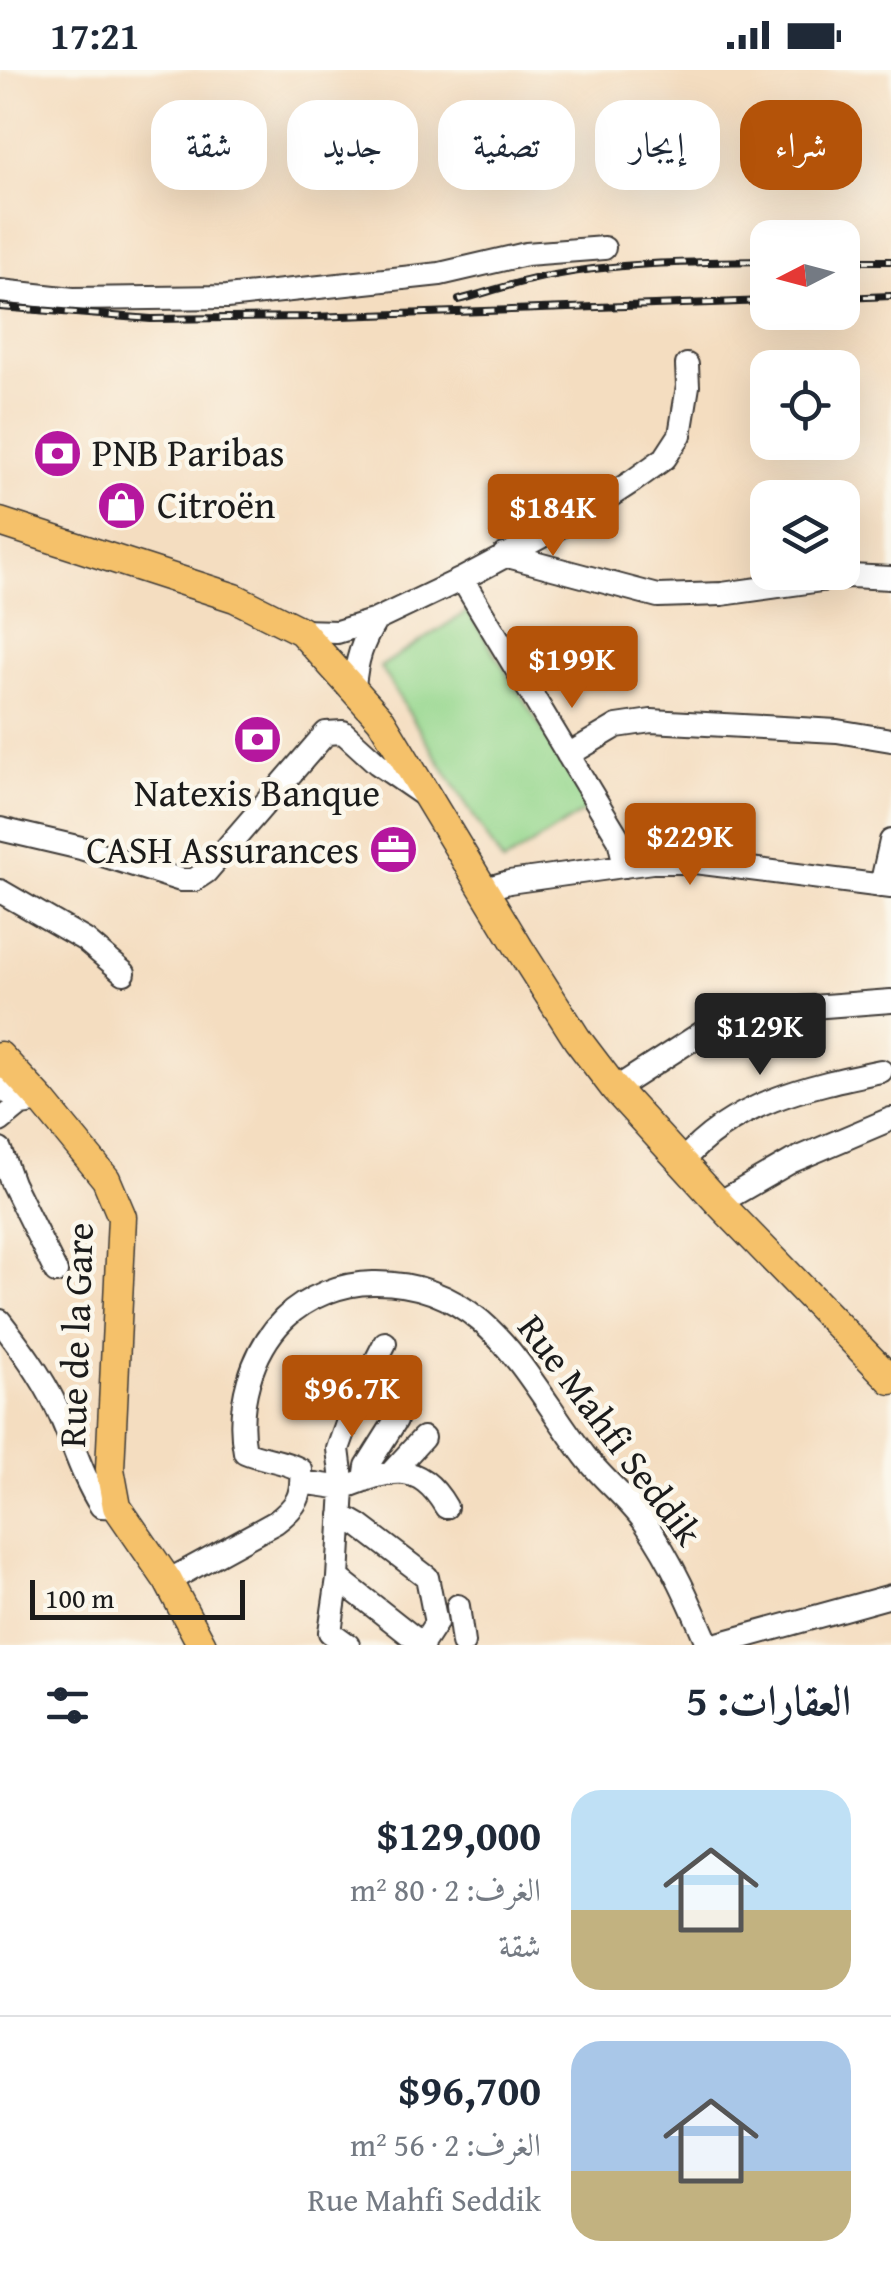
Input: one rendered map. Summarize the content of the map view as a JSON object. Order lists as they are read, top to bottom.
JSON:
{
  "streets": {
    "main road": ["Rue de la Gare"],
    "street": ["Rue Mahfi Seddik"]
  },
  "places": {
    "bank": ["PNB Paribas", "Natexis Banque"],
    "shop": ["Citroën"],
    "office": ["CASH Assurances"]
  },
  "scale_bar": "100 m",
  "north": "left",
  "page": {
    "status": "17:21",
    "chip": [
      "شراء",
      "إيجار",
      "تصفية",
      "جديد",
      "شقة"
    ],
    "price": [
      "$184K",
      "$199K",
      "$229K",
      "$129K",
      "$96.7K"
    ],
    "scale": "100 m",
    "heading": "العقارات: 5",
    "list": [
      {
        "name": "$129,000",
        "note": "الغرف: 2 · 80 m² · شقة"
      },
      {
        "name": "$96,700",
        "note": "الغرف: 2 · 56 m² · Rue Mahfi Seddik"
      }
    ]
  }
}
